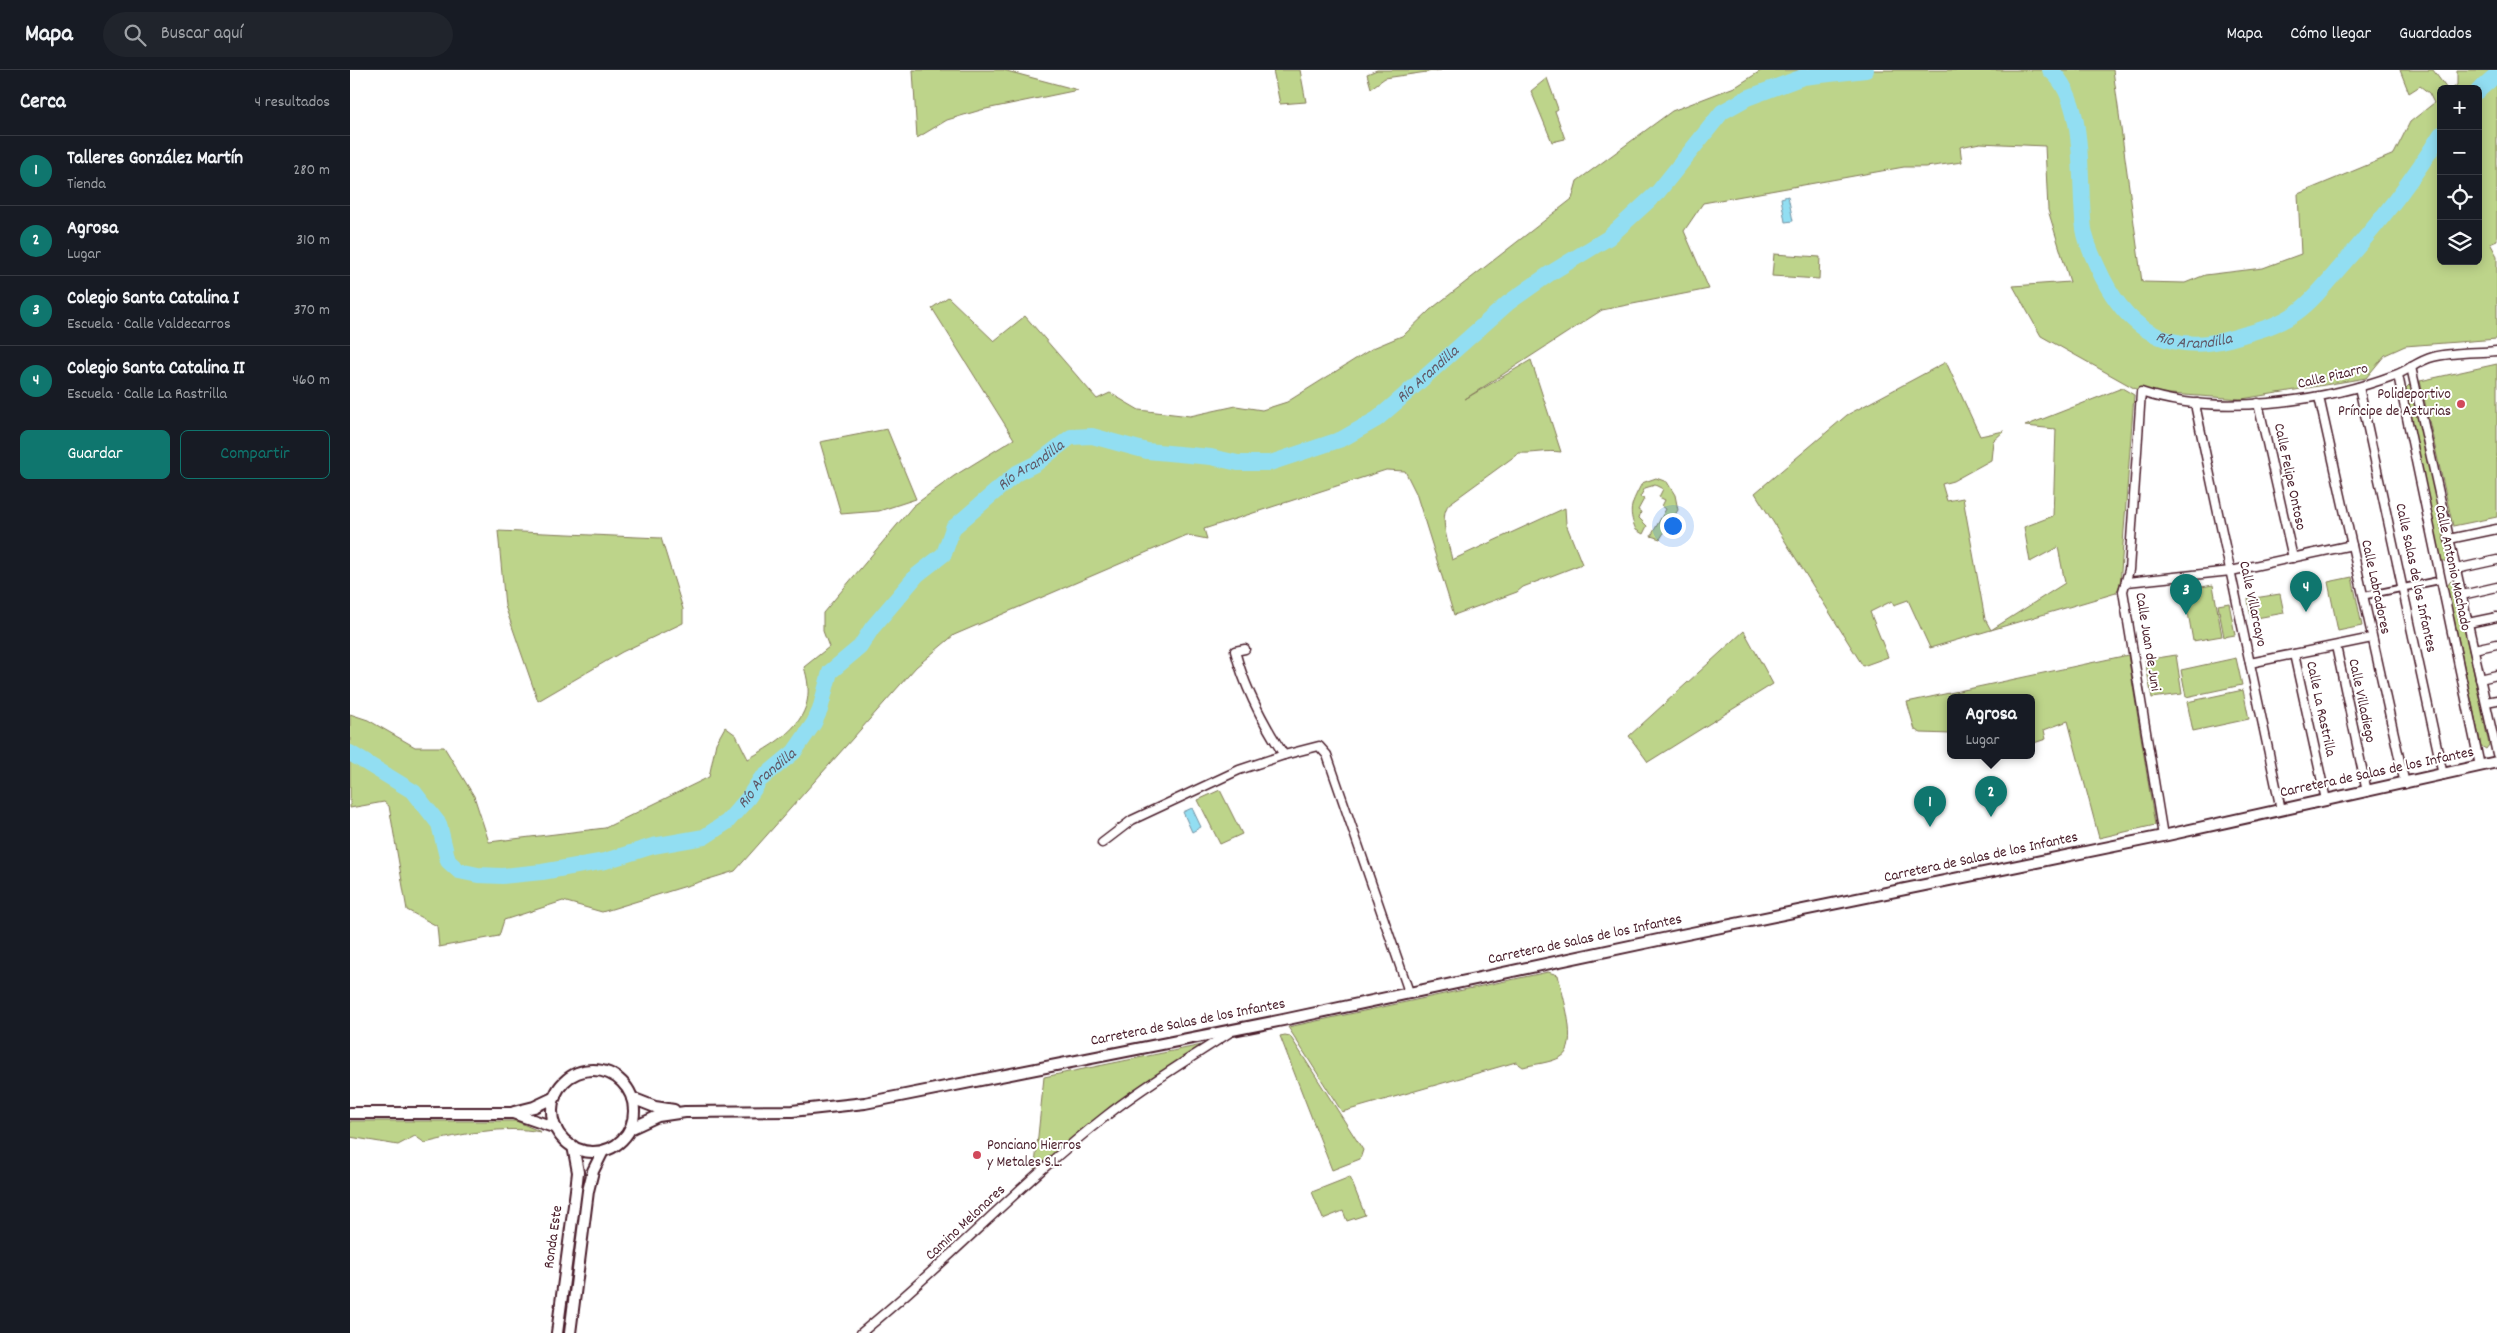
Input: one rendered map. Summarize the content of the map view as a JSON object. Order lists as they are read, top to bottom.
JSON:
{
  "streets": {
    "main road": ["Carretera de Salas de los Infantes", "Ronda Este"],
    "street": [
      "Calle Pizarro",
      "Calle Felipe Ontoso",
      "Calle Antonio Machado",
      "Calle Salas de los Infantes",
      "Calle Labradores",
      "Calle Villarcayo",
      "Calle Juan de Juni",
      "Calle Villadiego",
      "Calle La Rastrilla",
      "Camino Melonares"
    ]
  },
  "crossings": [
    ["Calle Pizarro", "Calle Felipe Ontoso"],
    ["Calle Pizarro", "Calle Antonio Machado"],
    ["Calle Pizarro", "Calle Salas de los Infantes"],
    ["Calle Pizarro", "Calle Labradores"],
    ["Calle Pizarro", "Calle Villarcayo"],
    ["Calle Pizarro", "Calle Juan de Juni"],
    ["Calle Antonio Machado", "Carretera de Salas de los Infantes"],
    ["Calle Salas de los Infantes", "Carretera de Salas de los Infantes"],
    ["Calle Labradores", "Carretera de Salas de los Infantes"],
    ["Calle Villarcayo", "Carretera de Salas de los Infantes"],
    ["Calle Juan de Juni", "Carretera de Salas de los Infantes"],
    ["Calle Villadiego", "Carretera de Salas de los Infantes"],
    ["Calle La Rastrilla", "Carretera de Salas de los Infantes"],
    ["Carretera de Salas de los Infantes", "Camino Melonares"],
    ["Carretera de Salas de los Infantes", "Ronda Este"]
  ],
  "water": ["Río Arandilla"],
  "places": ["Polideportivo Príncipe de Asturias", "Ponciano Hierros y Metales S.L."],
  "page": {
    "header": "Mapa",
    "search": "Buscar aquí",
    "nav": ["Mapa", "Cómo llegar", "Guardados"],
    "heading": ["Cerca", "4 resultados"],
    "map_buttons": ["+", "−"],
    "list": [
      {
        "mark": "1",
        "name": "Talleres González Martín",
        "note": "Tienda",
        "value": "280 m"
      },
      {
        "mark": "2",
        "name": "Agrosa",
        "note": "Lugar",
        "value": "310 m"
      },
      {
        "mark": "3",
        "name": "Colegio Santa Catalina I",
        "note": "Escuela · Calle Valdecarros",
        "value": "370 m"
      },
      {
        "mark": "4",
        "name": "Colegio Santa Catalina II",
        "note": "Escuela · Calle La Rastrilla",
        "value": "460 m"
      }
    ],
    "buttons": ["Guardar", "Compartir"],
    "pins": [
      "4",
      "3",
      "2",
      "1"
    ],
    "popup": ["Agrosa", "Lugar"]
  }
}
